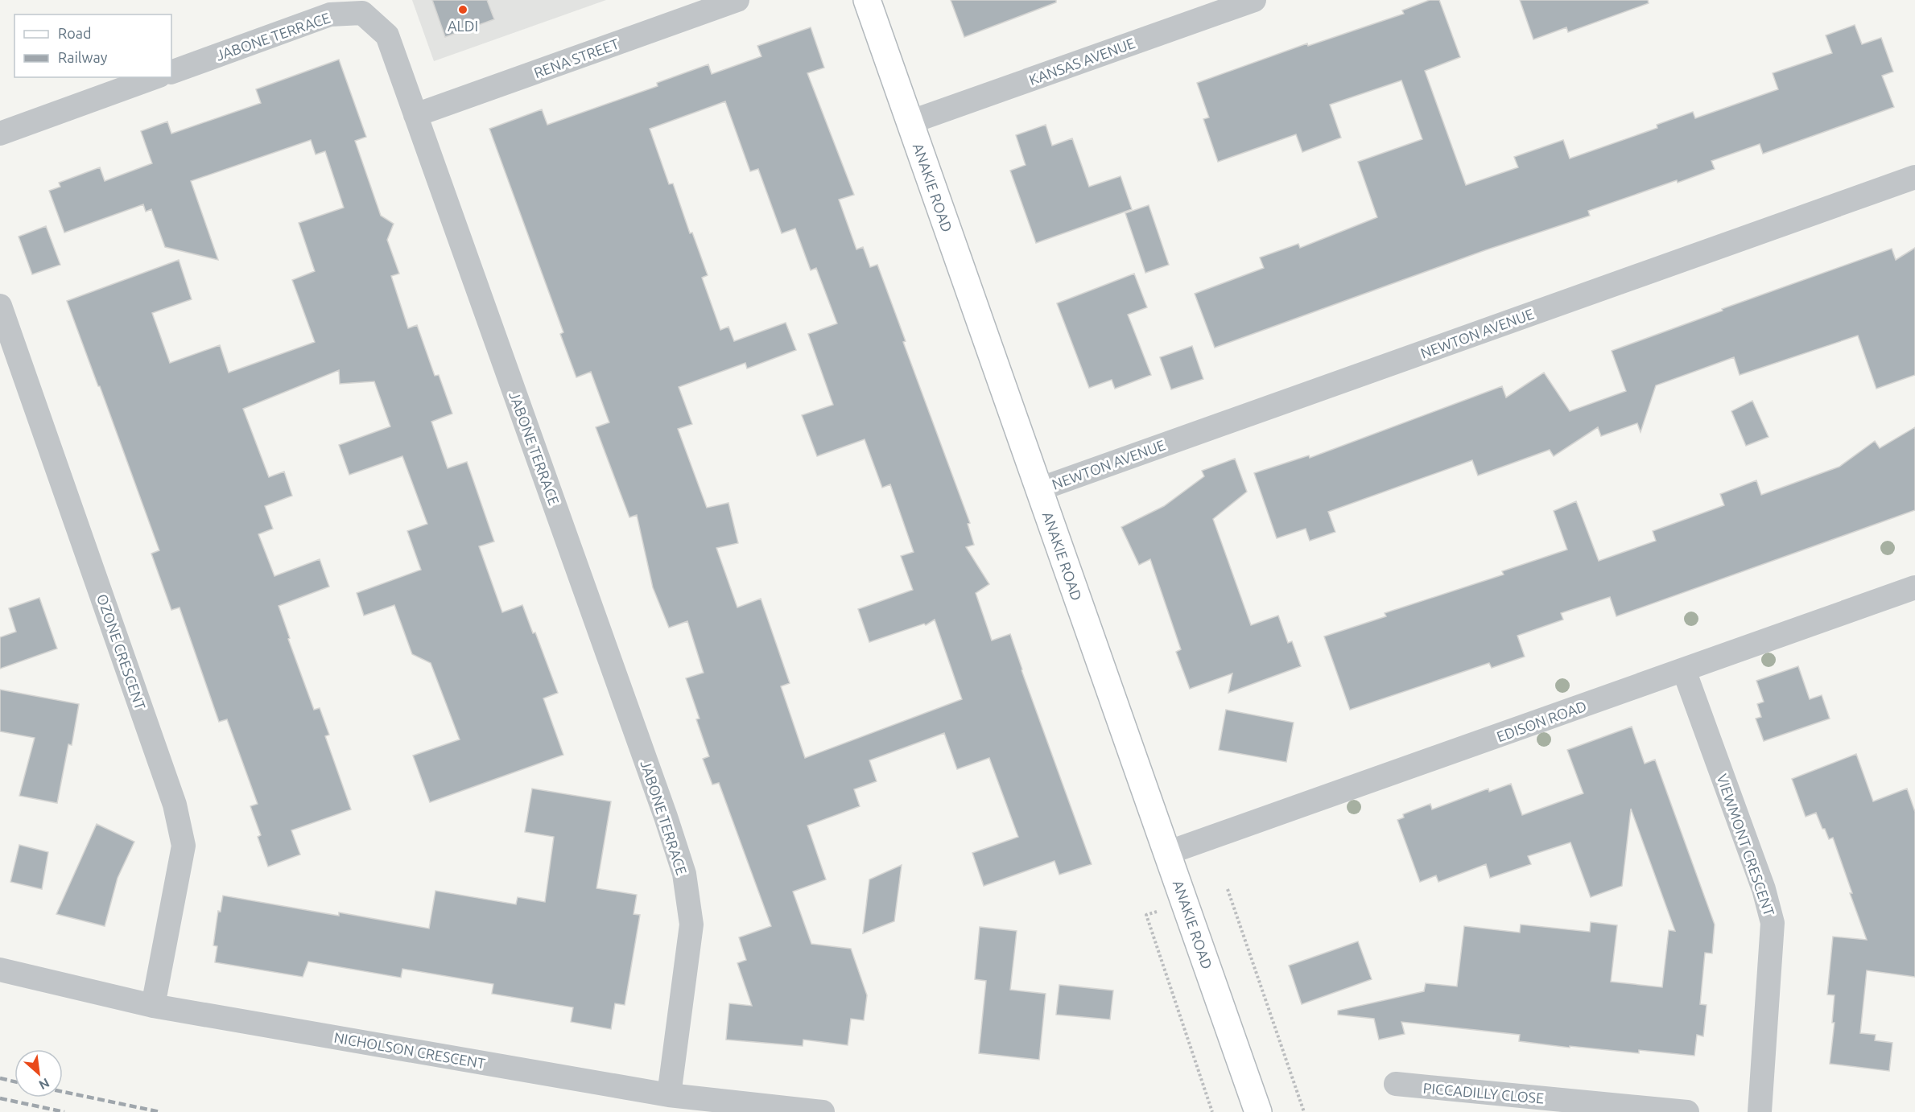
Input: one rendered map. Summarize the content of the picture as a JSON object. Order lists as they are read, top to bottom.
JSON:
{
  "streets": {
    "main road": ["ANAKIE ROAD"],
    "street": [
      "JABONE TERRACE",
      "RENA STREET",
      "KANSAS AVENUE",
      "NEWTON AVENUE",
      "OZONE CRESCENT",
      "EDISON ROAD",
      "VIEWMONT CRESCENT",
      "NICHOLSON CRESCENT",
      "PICCADILLY CLOSE"
    ]
  },
  "crossings": [
    ["JABONE TERRACE", "RENA STREET"],
    ["JABONE TERRACE", "NICHOLSON CRESCENT"],
    ["KANSAS AVENUE", "ANAKIE ROAD"],
    ["ANAKIE ROAD", "NEWTON AVENUE"],
    ["ANAKIE ROAD", "EDISON ROAD"],
    ["OZONE CRESCENT", "NICHOLSON CRESCENT"],
    ["EDISON ROAD", "VIEWMONT CRESCENT"]
  ],
  "places": ["ALDI"],
  "legend": ["Road", "Railway"],
  "north": "bottom right"
}
